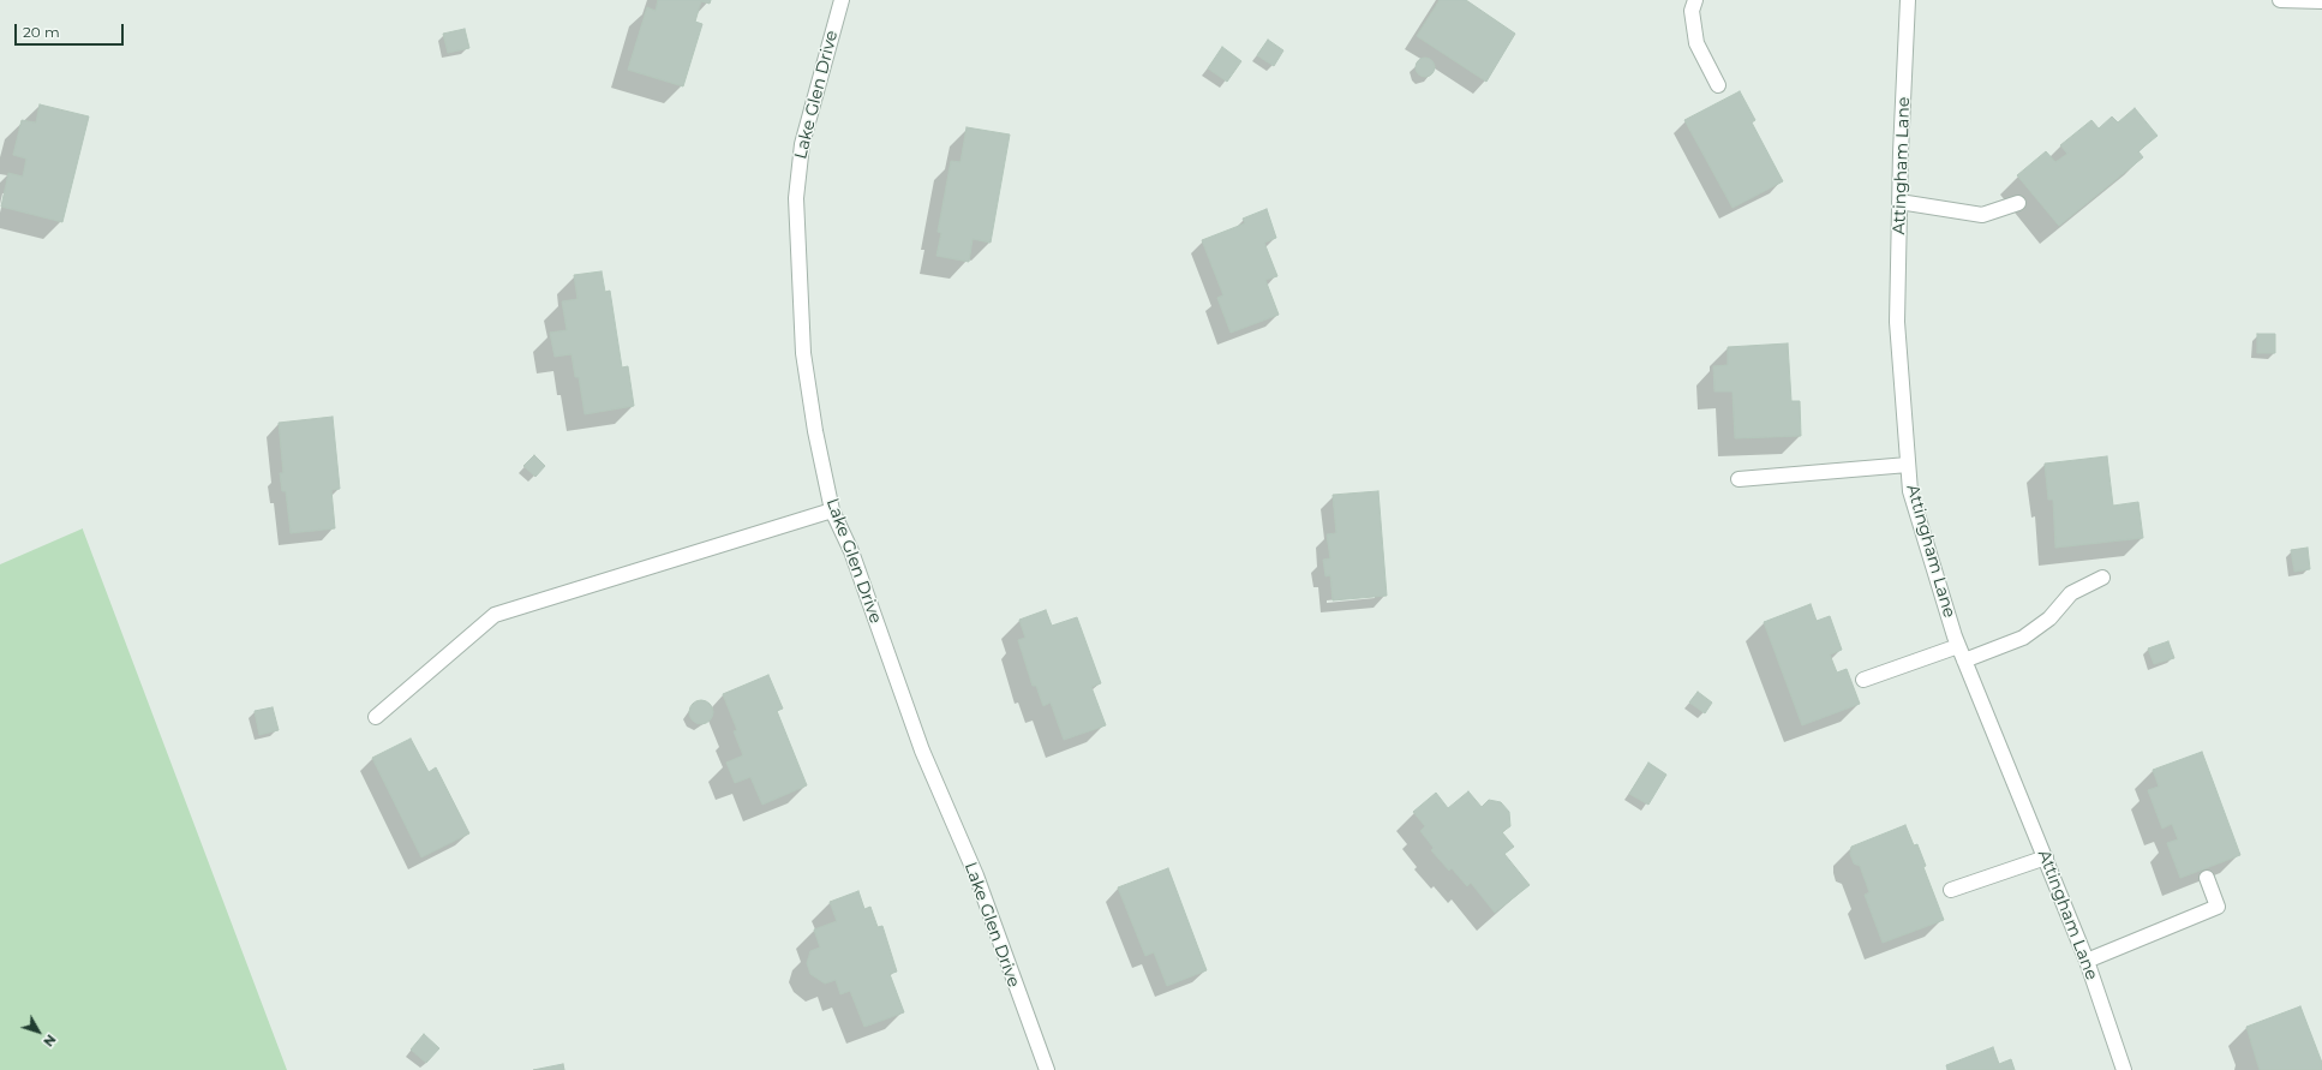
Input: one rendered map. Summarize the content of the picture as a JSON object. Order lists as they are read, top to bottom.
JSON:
{
  "streets": {
    "street": ["Lake Glen Drive", "Attingham Lane"]
  },
  "scale_bar": "20 m",
  "north": "bottom right"
}
